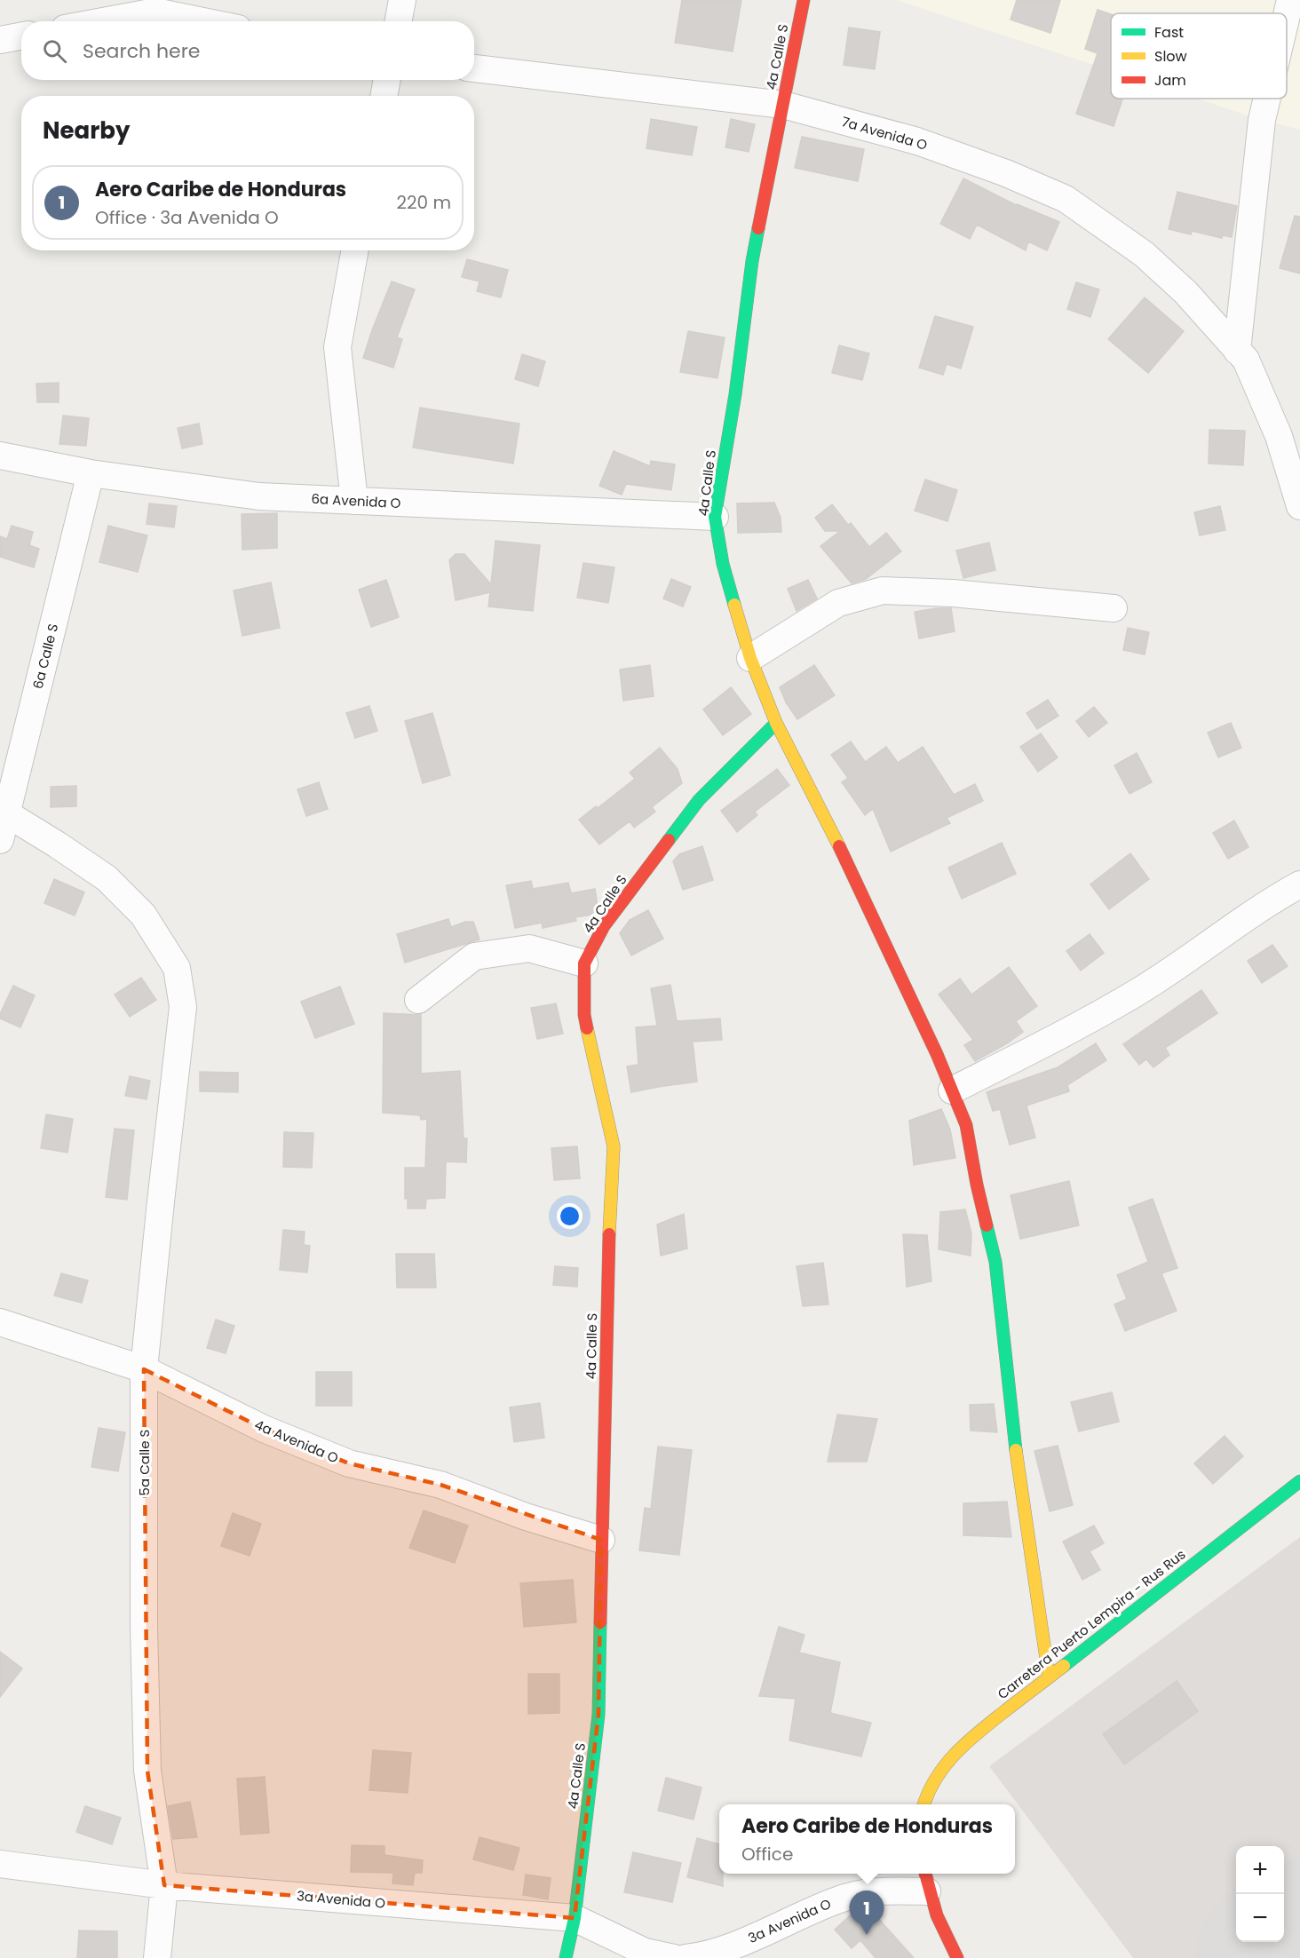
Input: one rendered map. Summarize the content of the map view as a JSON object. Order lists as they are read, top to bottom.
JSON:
{
  "streets": {
    "street": [
      "4a Calle S",
      "7a Avenida O",
      "6a Avenida O",
      "6a Calle S",
      "4a Avenida O",
      "5a Calle S",
      "Carretera Puerto Lempira - Rus Rus",
      "3a Avenida O"
    ]
  },
  "crossings": [
    ["4a Calle S", "7a Avenida O"],
    ["4a Calle S", "6a Avenida O"],
    ["4a Calle S", "4a Avenida O"],
    ["4a Calle S", "3a Avenida O"],
    ["6a Avenida O", "6a Calle S"],
    ["6a Calle S", "5a Calle S"],
    ["4a Avenida O", "5a Calle S"],
    ["5a Calle S", "3a Avenida O"]
  ],
  "legend": ["Fast", "Slow", "Jam"],
  "page": {
    "search": "Search here",
    "heading": "Nearby",
    "list": [
      {
        "mark": "1",
        "name": "Aero Caribe de Honduras",
        "note": "Office · 3a Avenida O",
        "value": "220 m"
      }
    ],
    "popup": ["Aero Caribe de Honduras", "Office"],
    "map_buttons": ["+", "−"],
    "pins": "1"
  }
}
